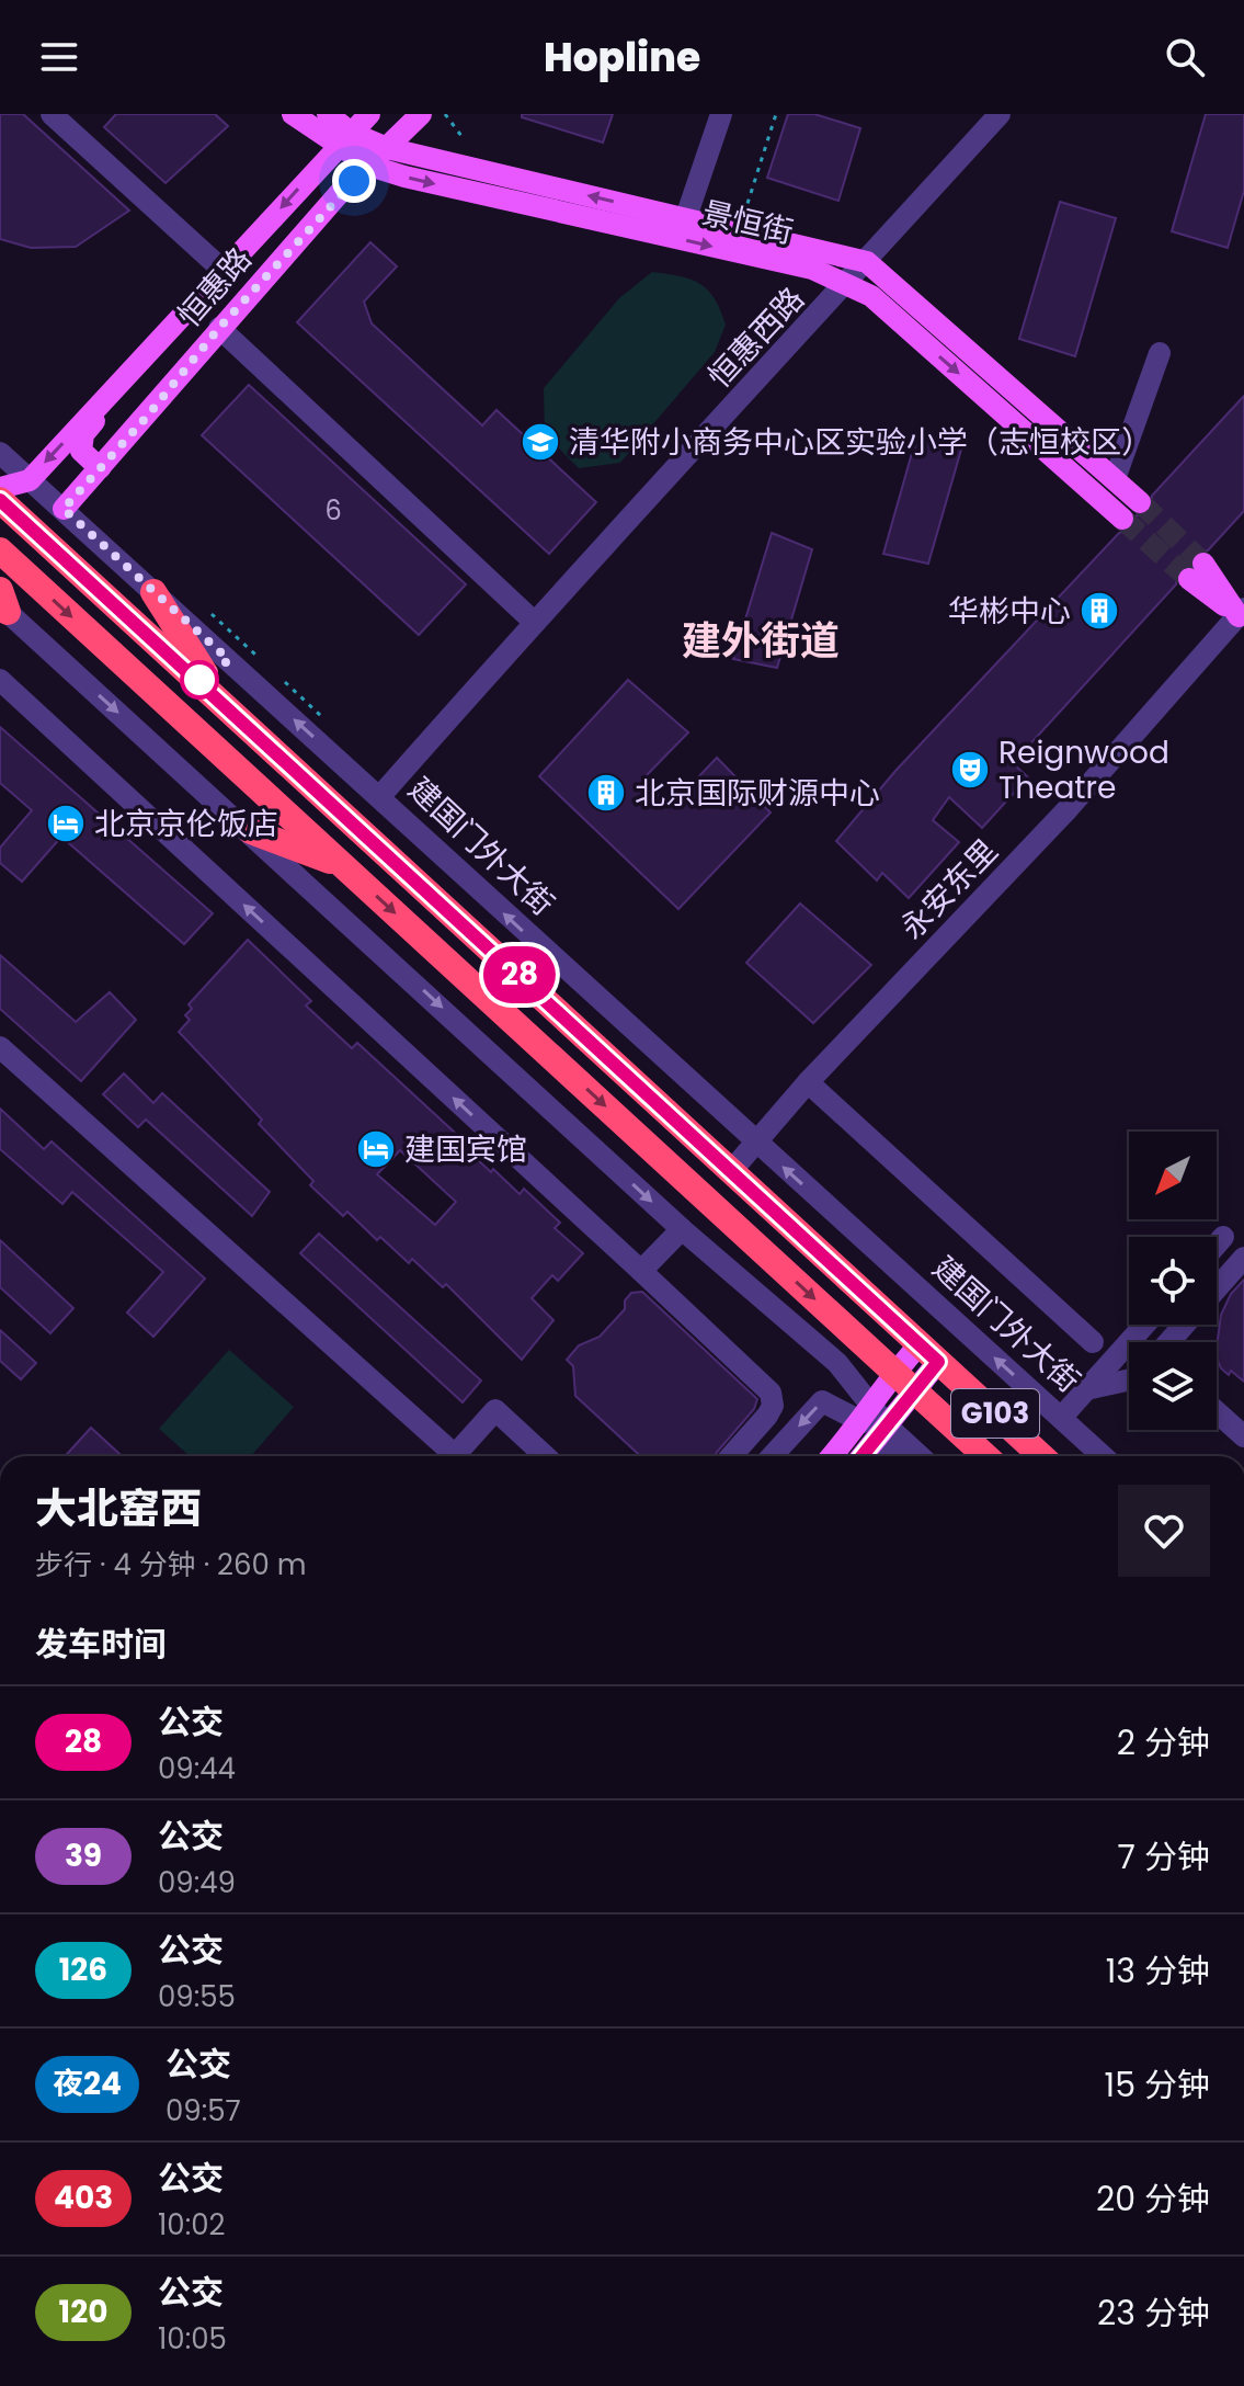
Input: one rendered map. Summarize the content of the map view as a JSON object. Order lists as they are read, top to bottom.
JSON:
{
  "streets": {
    "highway": ["G103"],
    "main road": ["景恒街", "恒惠路"],
    "street": ["恒惠西路", "建国门外大街", "永安东里"]
  },
  "crossings": [
    ["景恒街", "恒惠路"],
    ["景恒街", "恒惠西路"],
    ["恒惠路", "建国门外大街"],
    ["恒惠西路", "建国门外大街"],
    ["建国门外大街", "永安东里"],
    ["永安东里", "G103"]
  ],
  "districts": ["建外街道"],
  "places": {
    "school or university": ["清华附小商务中心区实验小学（志恒校区）"],
    "building": ["华彬中心", "北京国际财源中心"],
    "theatre": ["Reignwood Theatre"],
    "hotel": ["北京京伦饭店", "建国宾馆"]
  },
  "lines": ["bus line 28"],
  "house_numbers": ["6"],
  "north": "bottom left",
  "page": {
    "header": "Hopline",
    "on_map": "28",
    "heading": [
      ["大北窑西", "步行 · 4 分钟 · 260 m"],
      "发车时间"
    ],
    "list": [
      {
        "mark": "28",
        "name": "公交",
        "note": "09:44",
        "value": "2 分钟"
      },
      {
        "mark": "39",
        "name": "公交",
        "note": "09:49",
        "value": "7 分钟"
      },
      {
        "mark": "126",
        "name": "公交",
        "note": "09:55",
        "value": "13 分钟"
      },
      {
        "mark": "夜24",
        "name": "公交",
        "note": "09:57",
        "value": "15 分钟"
      },
      {
        "mark": "403",
        "name": "公交",
        "note": "10:02",
        "value": "20 分钟"
      },
      {
        "mark": "120",
        "name": "公交",
        "note": "10:05",
        "value": "23 分钟"
      }
    ]
  }
}
